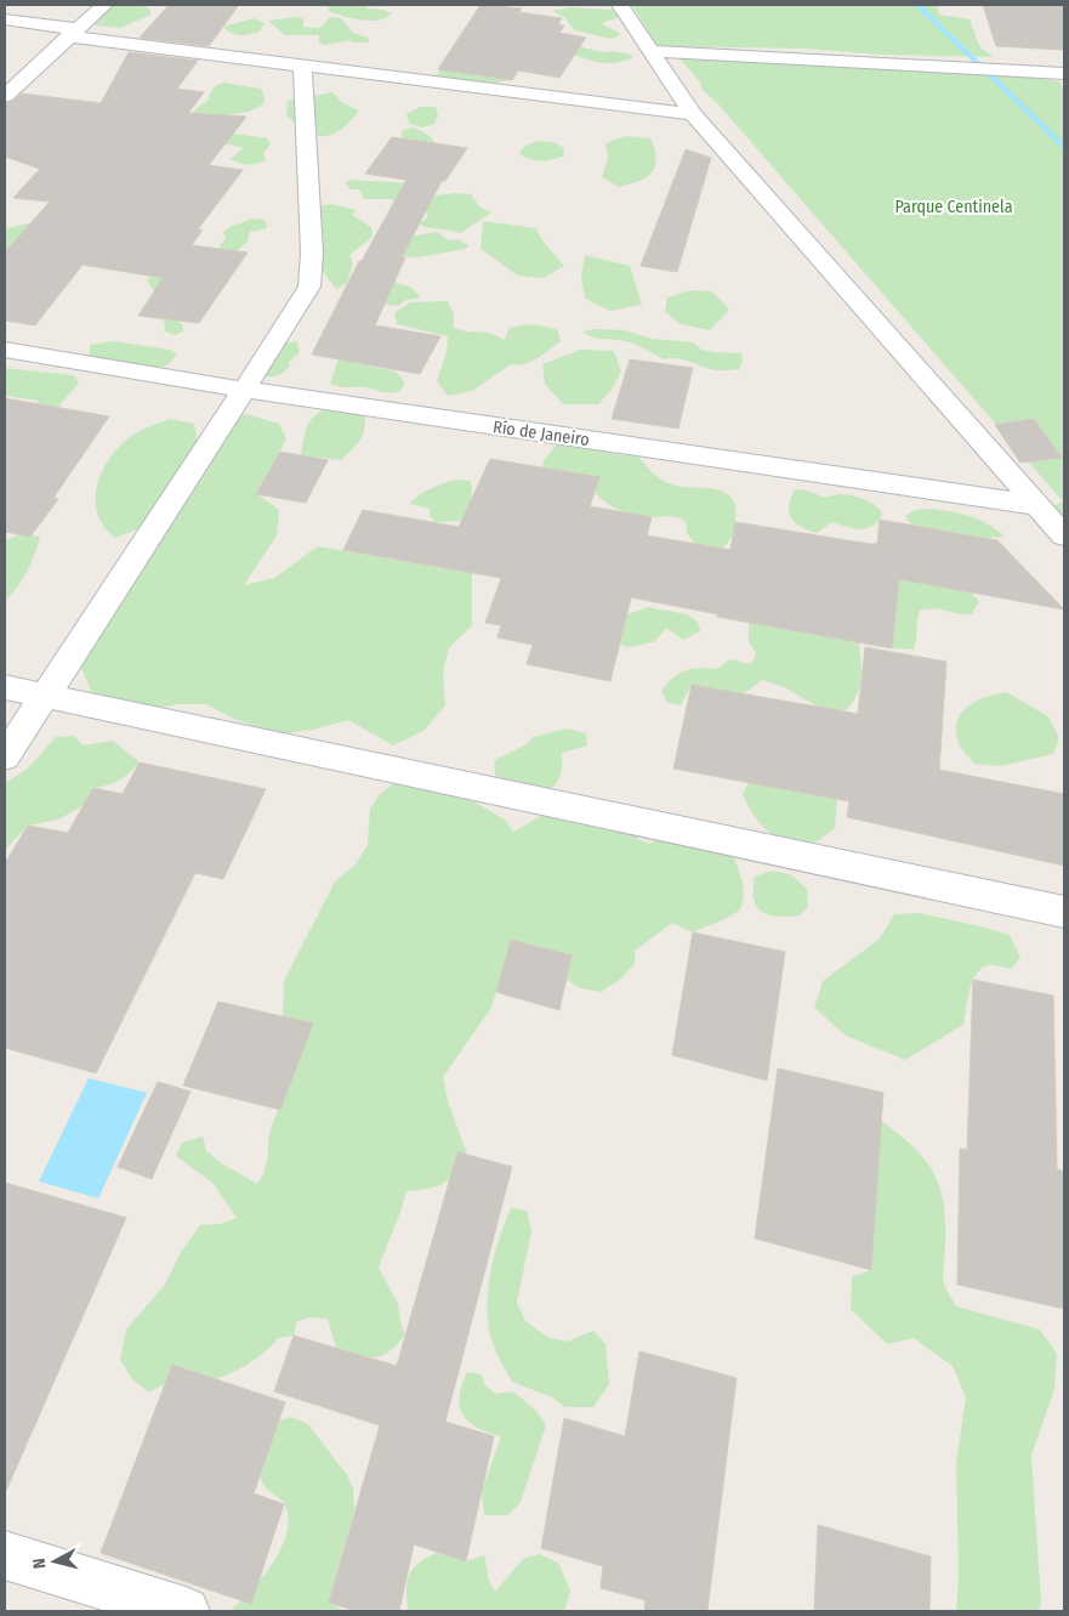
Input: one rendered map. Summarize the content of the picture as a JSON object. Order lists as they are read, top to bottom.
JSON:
{
  "streets": {
    "street": ["Río de Janeiro"]
  },
  "parks": ["Parque Centinela"],
  "north": "left"
}
